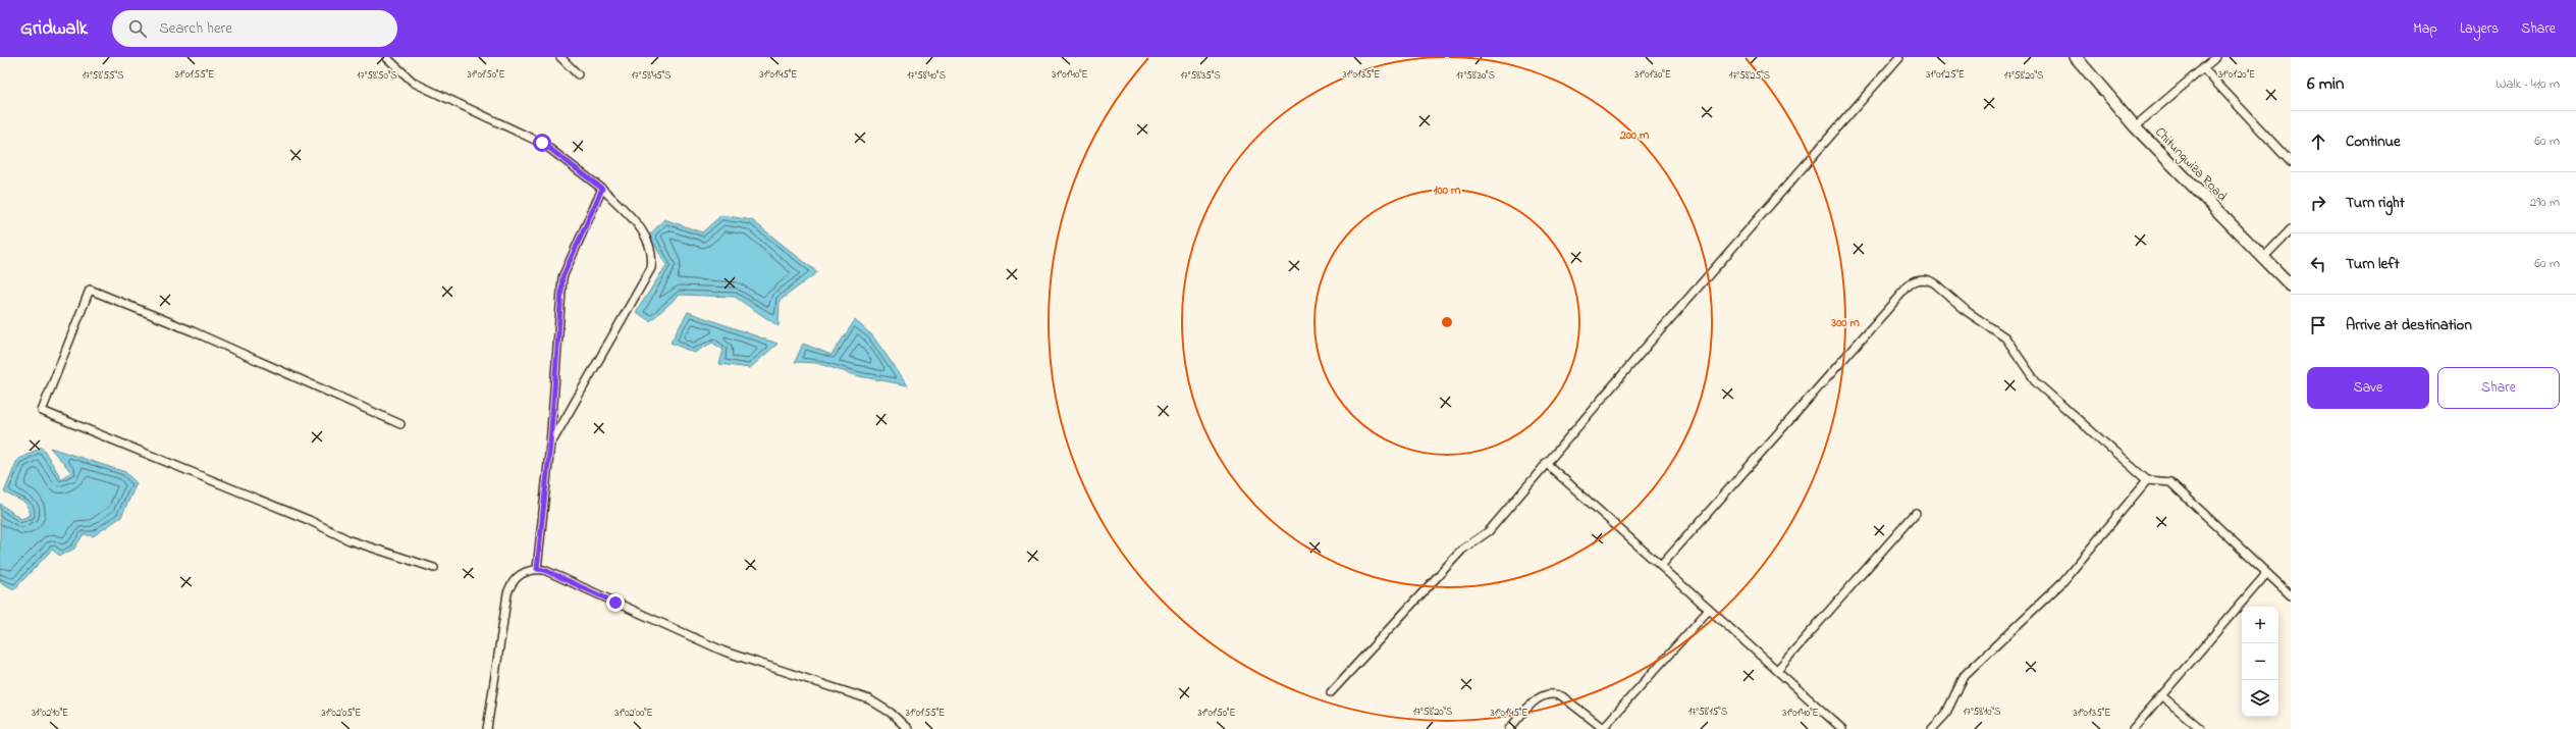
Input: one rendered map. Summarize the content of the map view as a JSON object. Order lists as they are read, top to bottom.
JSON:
{
  "streets": {
    "main road": ["Chitungwiza Road"]
  },
  "page": {
    "header": "Gridwalk",
    "search": "Search here",
    "nav": ["Map", "Layers", "Share"],
    "heading": ["6 min", "Walk · 410 m"],
    "list": [
      ["Continue", "60 m"],
      ["Turn right", "290 m"],
      ["Turn left", "60 m"],
      "Arrive at destination"
    ],
    "buttons": ["Save", "Share"],
    "map_buttons": ["+", "−"]
  },
  "coordinates": [
    "31°01'25\"E",
    "31°01'20\"E",
    "31°01'55\"E",
    "31°01'50\"E",
    "31°01'45\"E",
    "31°01'40\"E",
    "31°01'35\"E",
    "31°01'30\"E",
    "17°58'50\"S",
    "17°58'45\"S",
    "17°58'40\"S",
    "17°58'35\"S",
    "17°58'30\"S",
    "17°58'25\"S",
    "17°58'20\"S",
    "17°58'55\"S",
    "17°58'15\"S",
    "17°58'10\"S",
    "31°02'10\"E",
    "31°02'05\"E",
    "31°02'00\"E"
  ],
  "rings": ["200 m", "100 m", "300 m"]
}
